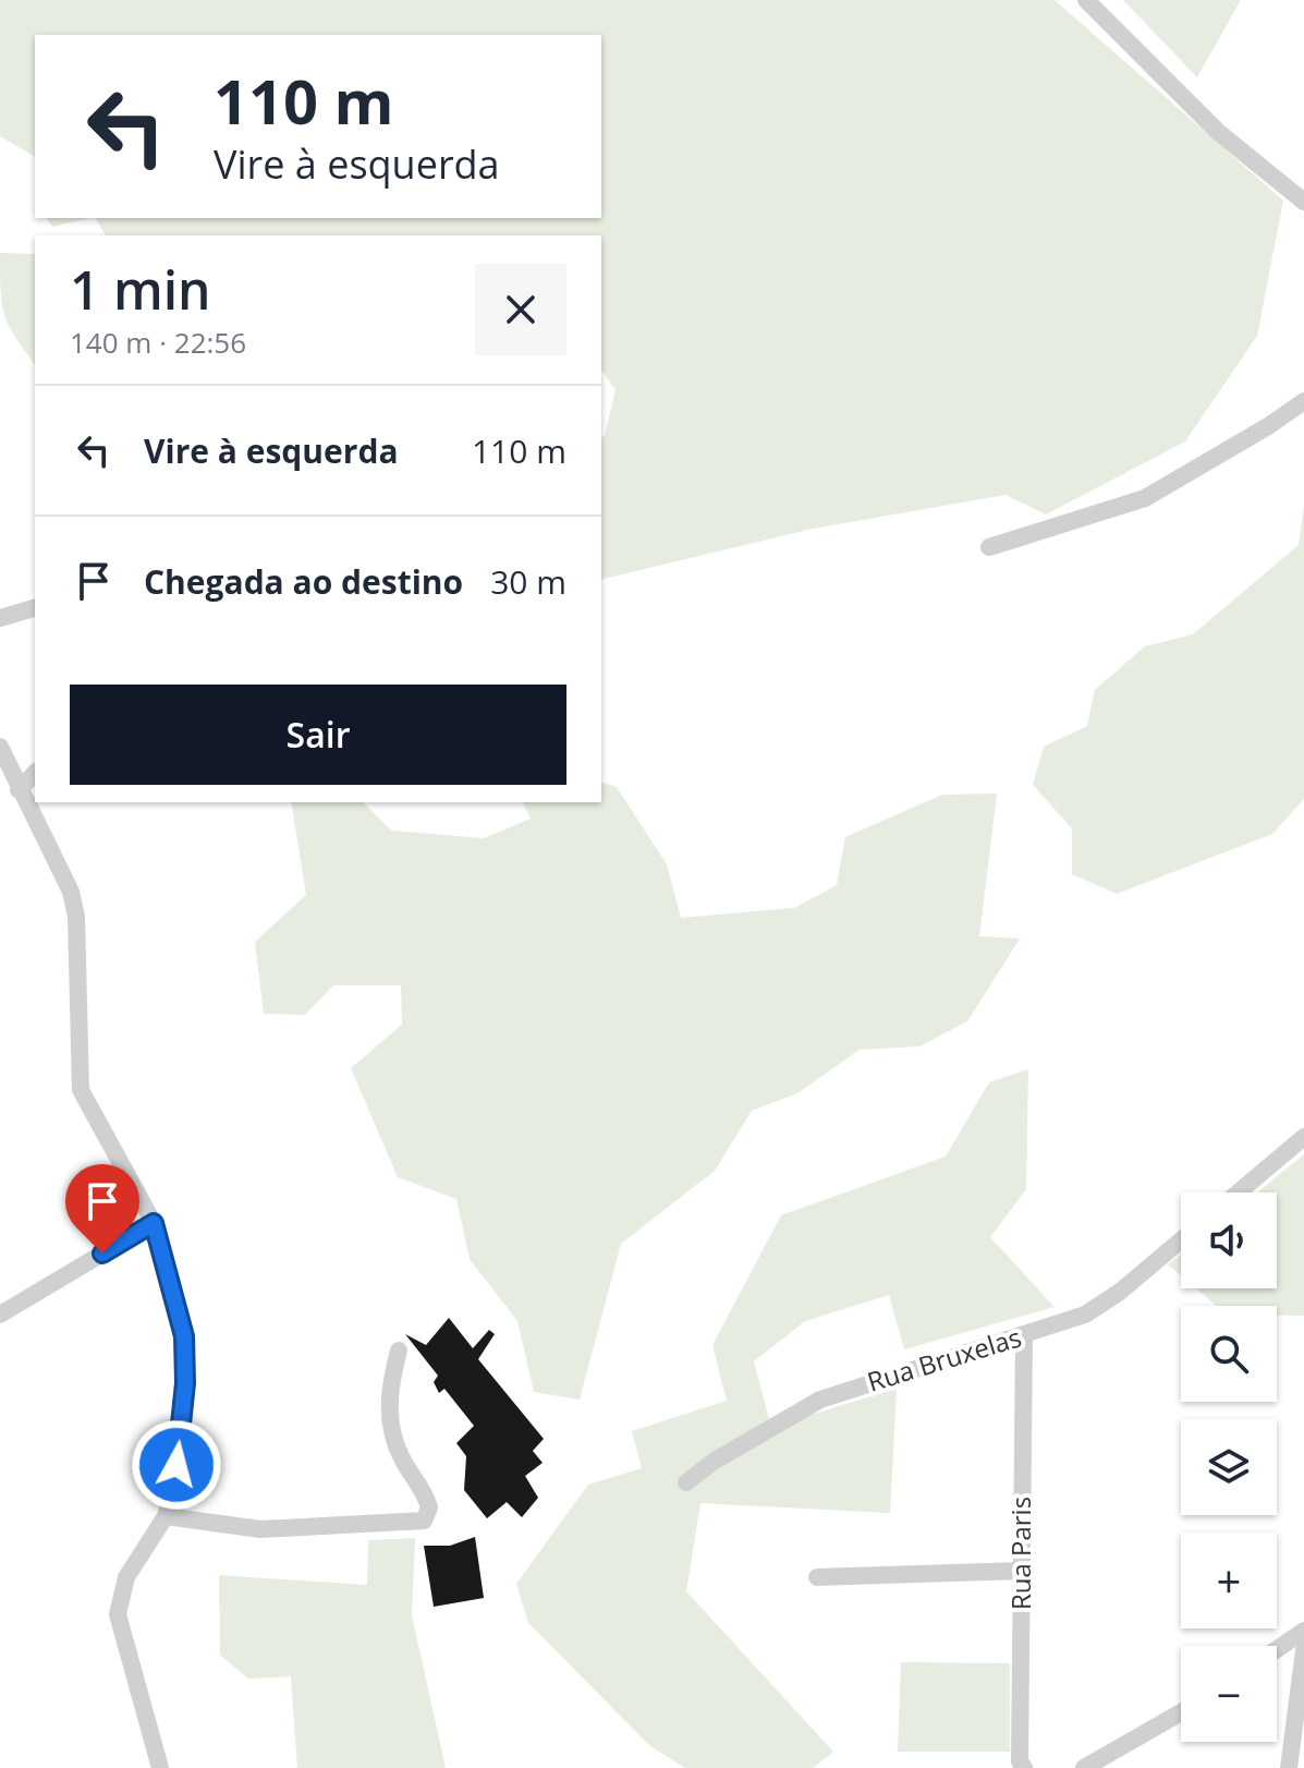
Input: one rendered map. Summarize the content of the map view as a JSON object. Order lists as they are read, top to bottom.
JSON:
{
  "streets": {
    "street": ["Rua Bruxelas", "Rua Paris"]
  },
  "crossings": [
    ["Rua Bruxelas", "Rua Paris"]
  ],
  "page": {
    "turn": ["110 m", "Vire à esquerda"],
    "heading": ["1 min", "140 m · 22:56"],
    "list": [
      {
        "name": "Vire à esquerda",
        "value": "110 m"
      },
      {
        "name": "Chegada ao destino",
        "value": "30 m"
      }
    ],
    "buttons": "Sair",
    "map_buttons": ["+", "−"]
  }
}
